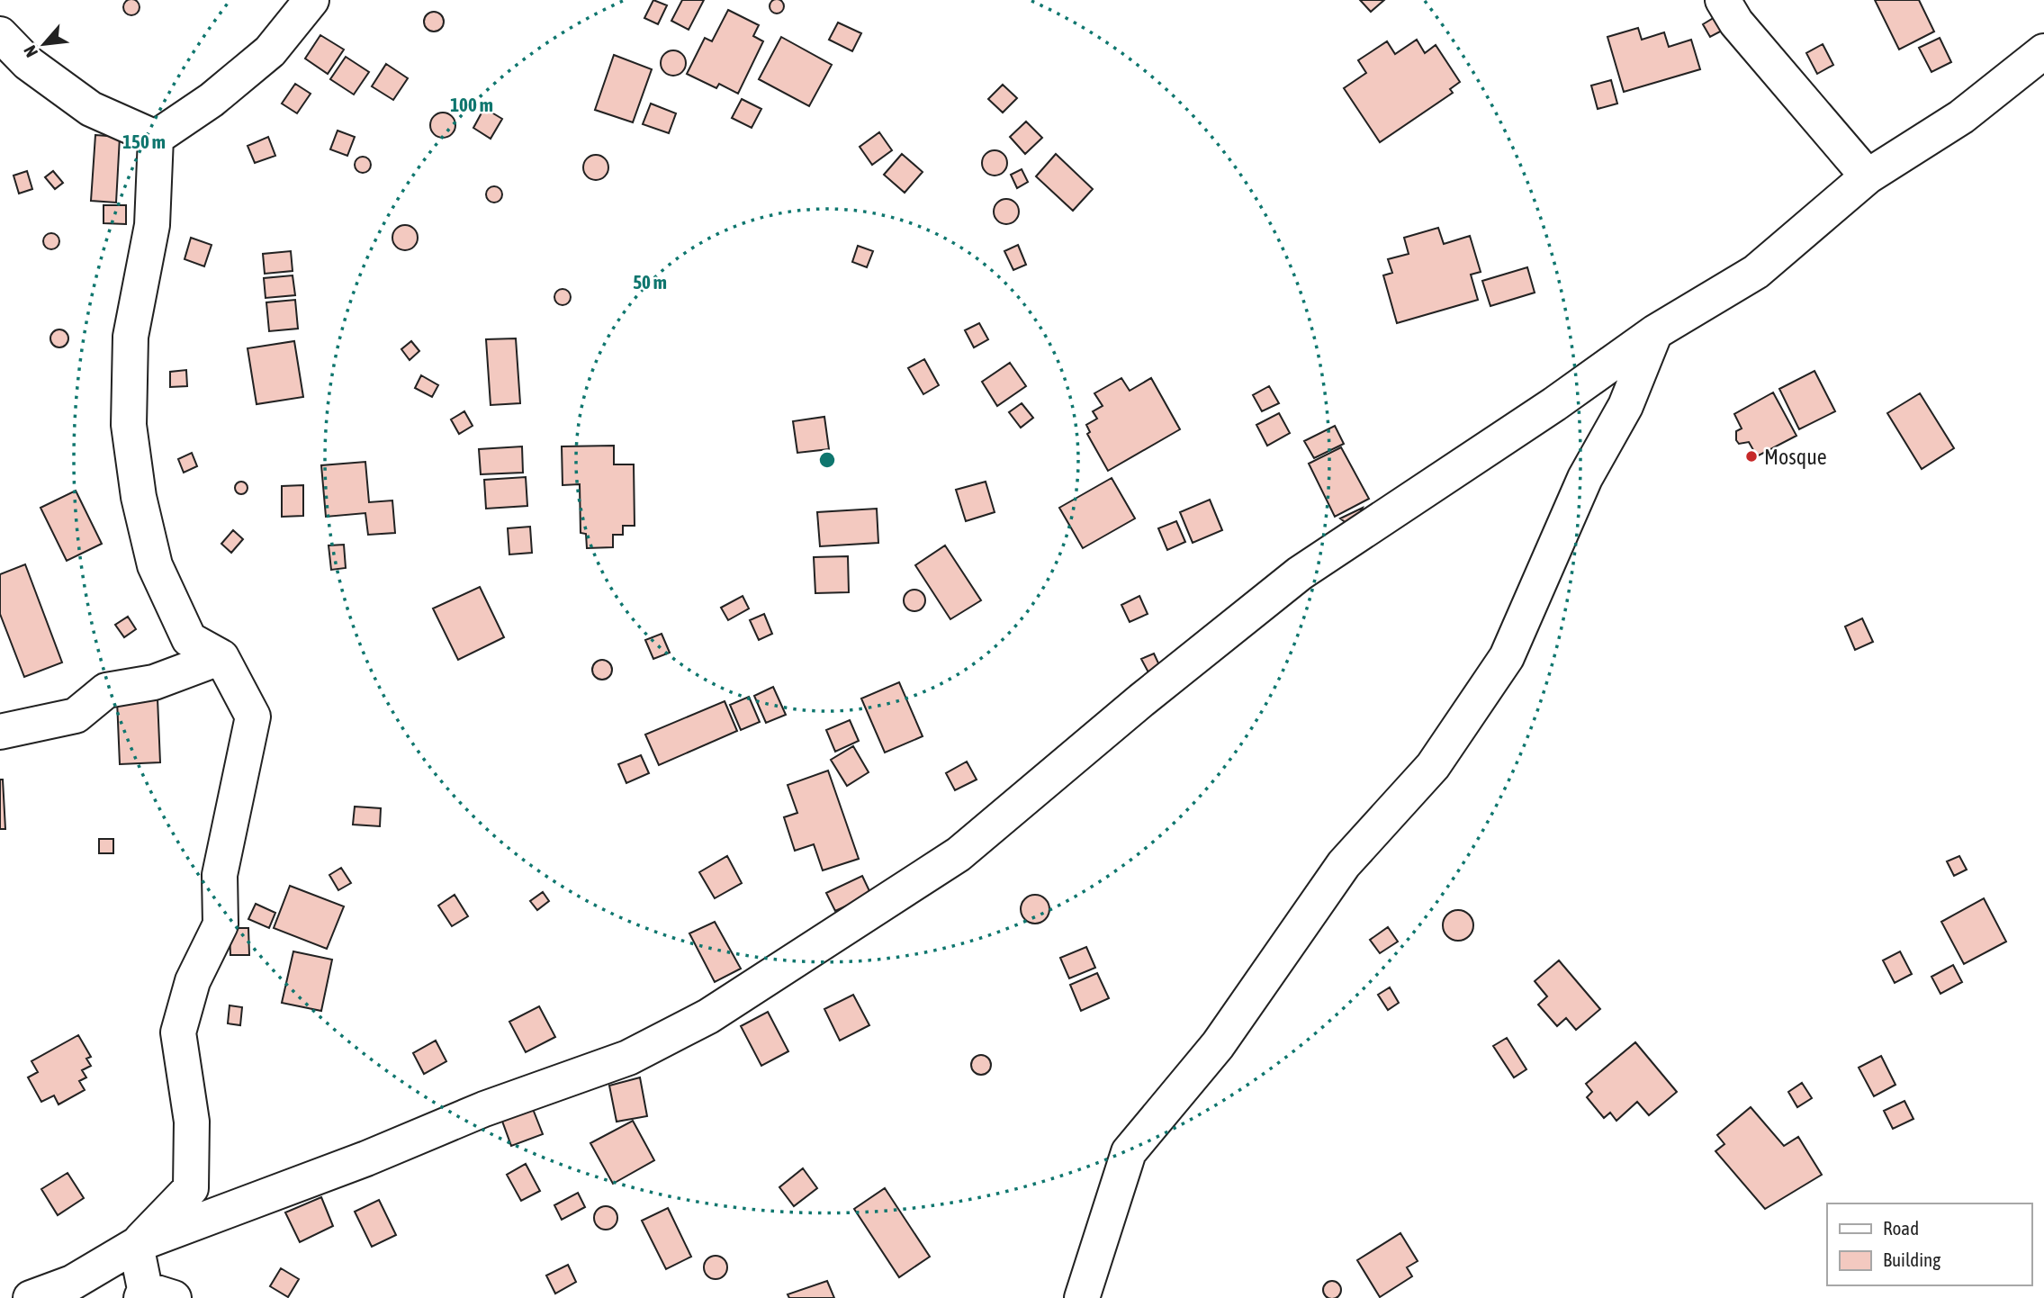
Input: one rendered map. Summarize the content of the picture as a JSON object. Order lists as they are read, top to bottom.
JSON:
{
  "places": ["Mosque"],
  "legend": ["Road", "Building"],
  "north": "bottom left",
  "rings": ["100 m", "150 m", "50 m"]
}
